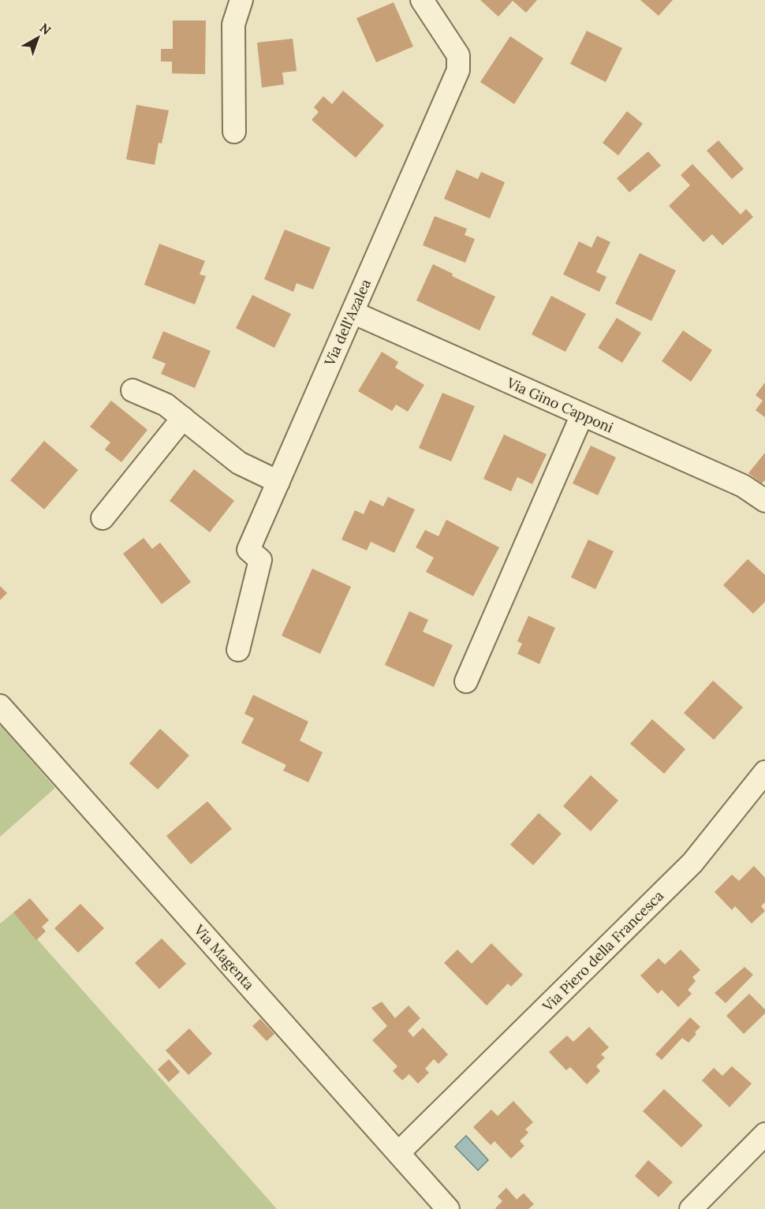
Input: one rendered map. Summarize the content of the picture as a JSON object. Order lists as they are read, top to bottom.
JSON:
{
  "streets": {
    "street": [
      "Via dell'Azalea",
      "Via Gino Capponi",
      "Via Piero della Francesca",
      "Via Magenta"
    ]
  },
  "crossings": [
    ["Via dell'Azalea", "Via Gino Capponi"],
    ["Via Piero della Francesca", "Via Magenta"]
  ],
  "north": "top right"
}
